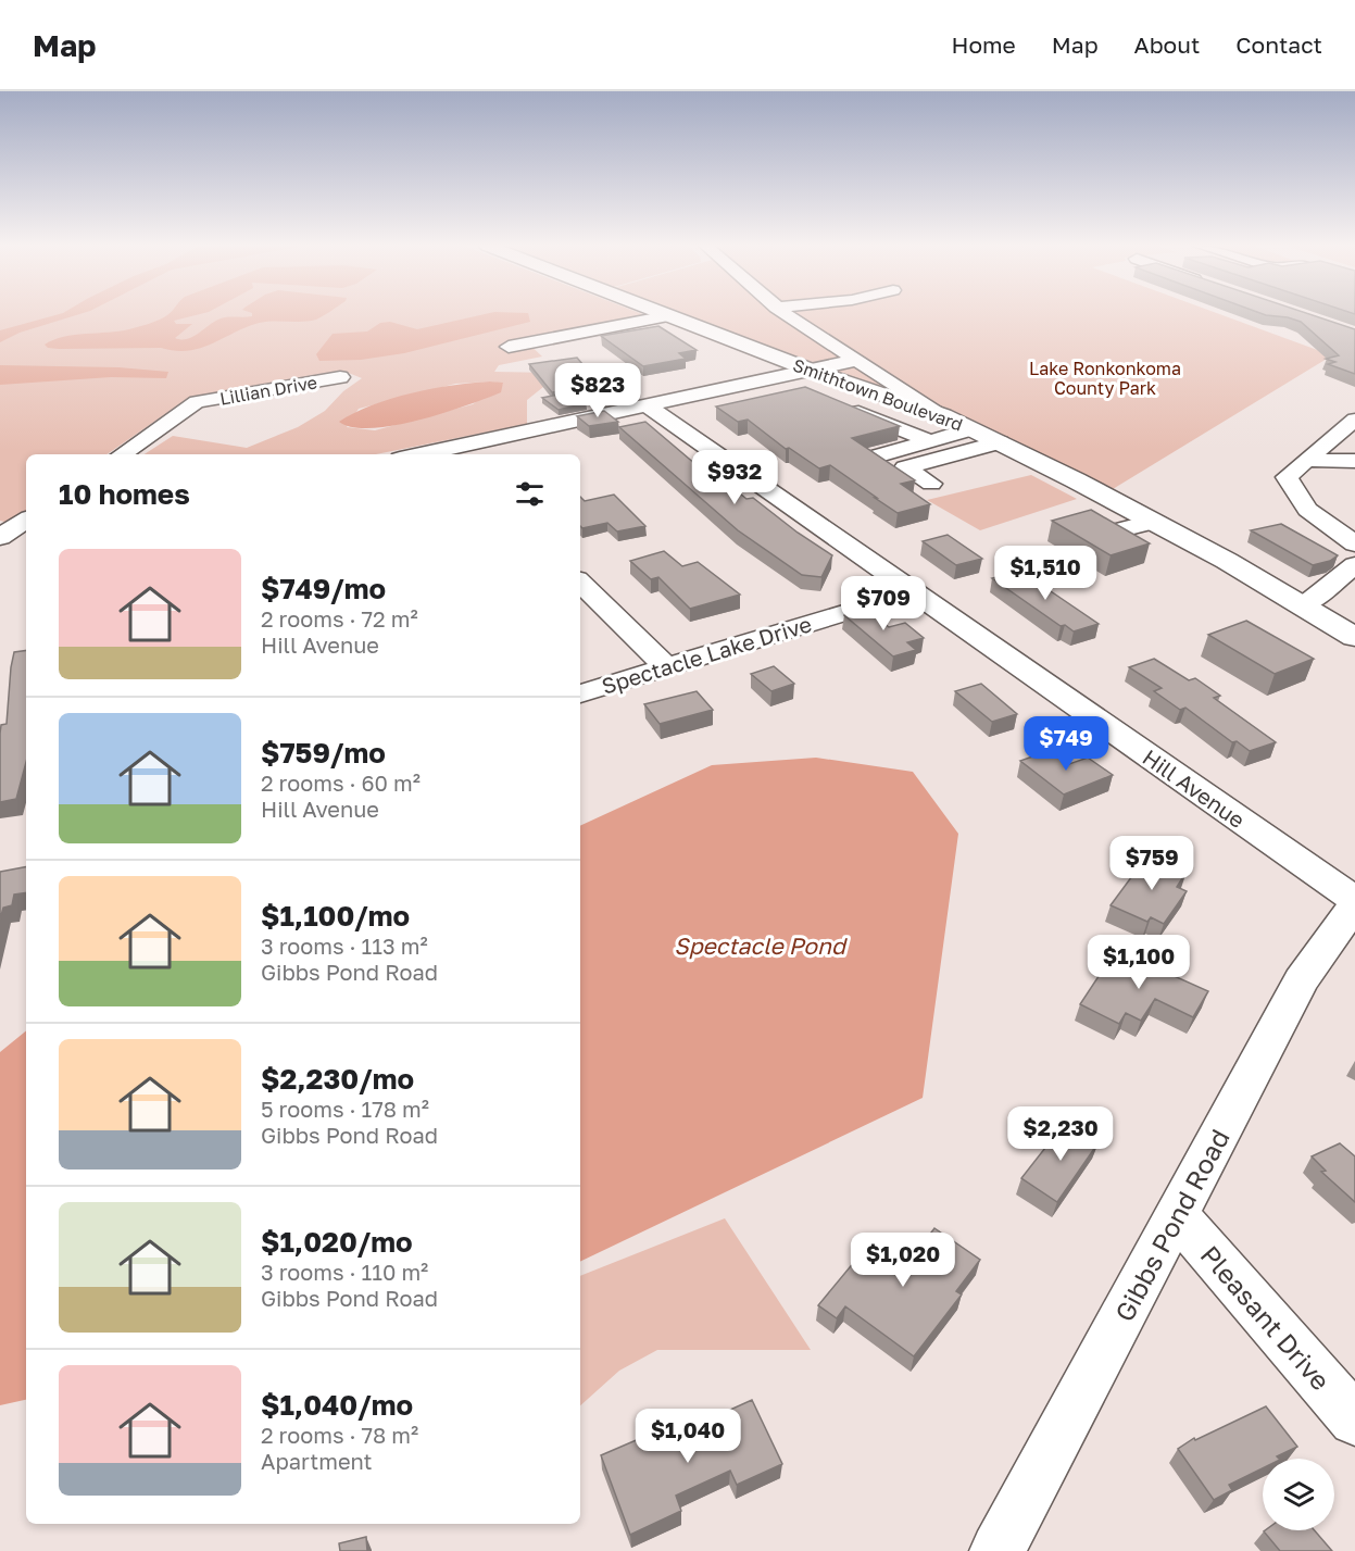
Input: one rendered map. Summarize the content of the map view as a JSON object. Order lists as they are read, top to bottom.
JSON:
{
  "streets": {
    "main road": ["Smithtown Boulevard"],
    "street": [
      "Lillian Drive",
      "Spectacle Lake Drive",
      "Hill Avenue",
      "Gibbs Pond Road",
      "Pleasant Drive"
    ]
  },
  "crossings": [
    ["Spectacle Lake Drive", "Hill Avenue"],
    ["Gibbs Pond Road", "Pleasant Drive"]
  ],
  "water": ["Spectacle Pond"],
  "parks": ["Lake Ronkonkoma County Park"],
  "page": {
    "header": "Map",
    "nav": [
      "Home",
      "Map",
      "About",
      "Contact"
    ],
    "price": [
      "$823",
      "$932",
      "$1,510",
      "$709",
      "$749",
      "$759",
      "$1,100",
      "$2,230",
      "$1,020",
      "$1,040"
    ],
    "heading": "10 homes",
    "list": [
      {
        "name": "$749/mo",
        "note": "2 rooms · 72 m² · Hill Avenue"
      },
      {
        "name": "$759/mo",
        "note": "2 rooms · 60 m² · Hill Avenue"
      },
      {
        "name": "$1,100/mo",
        "note": "3 rooms · 113 m² · Gibbs Pond Road"
      },
      {
        "name": "$2,230/mo",
        "note": "5 rooms · 178 m² · Gibbs Pond Road"
      },
      {
        "name": "$1,020/mo",
        "note": "3 rooms · 110 m² · Gibbs Pond Road"
      },
      {
        "name": "$1,040/mo",
        "note": "2 rooms · 78 m² · Apartment"
      }
    ]
  }
}
